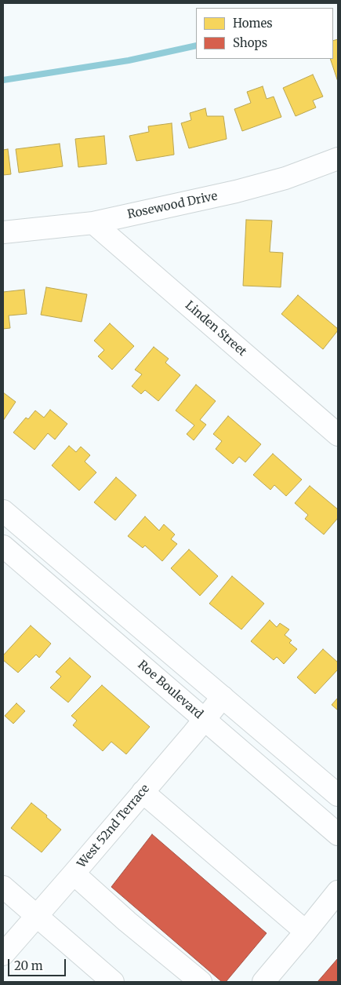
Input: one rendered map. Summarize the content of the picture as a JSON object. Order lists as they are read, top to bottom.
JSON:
{
  "streets": {
    "street": [
      "Rosewood Drive",
      "Linden Street",
      "Roe Boulevard",
      "West 52nd Terrace"
    ]
  },
  "crossings": [
    ["Rosewood Drive", "Linden Street"],
    ["Roe Boulevard", "West 52nd Terrace"]
  ],
  "legend": ["Homes", "Shops"],
  "scale_bar": "20 m"
}
